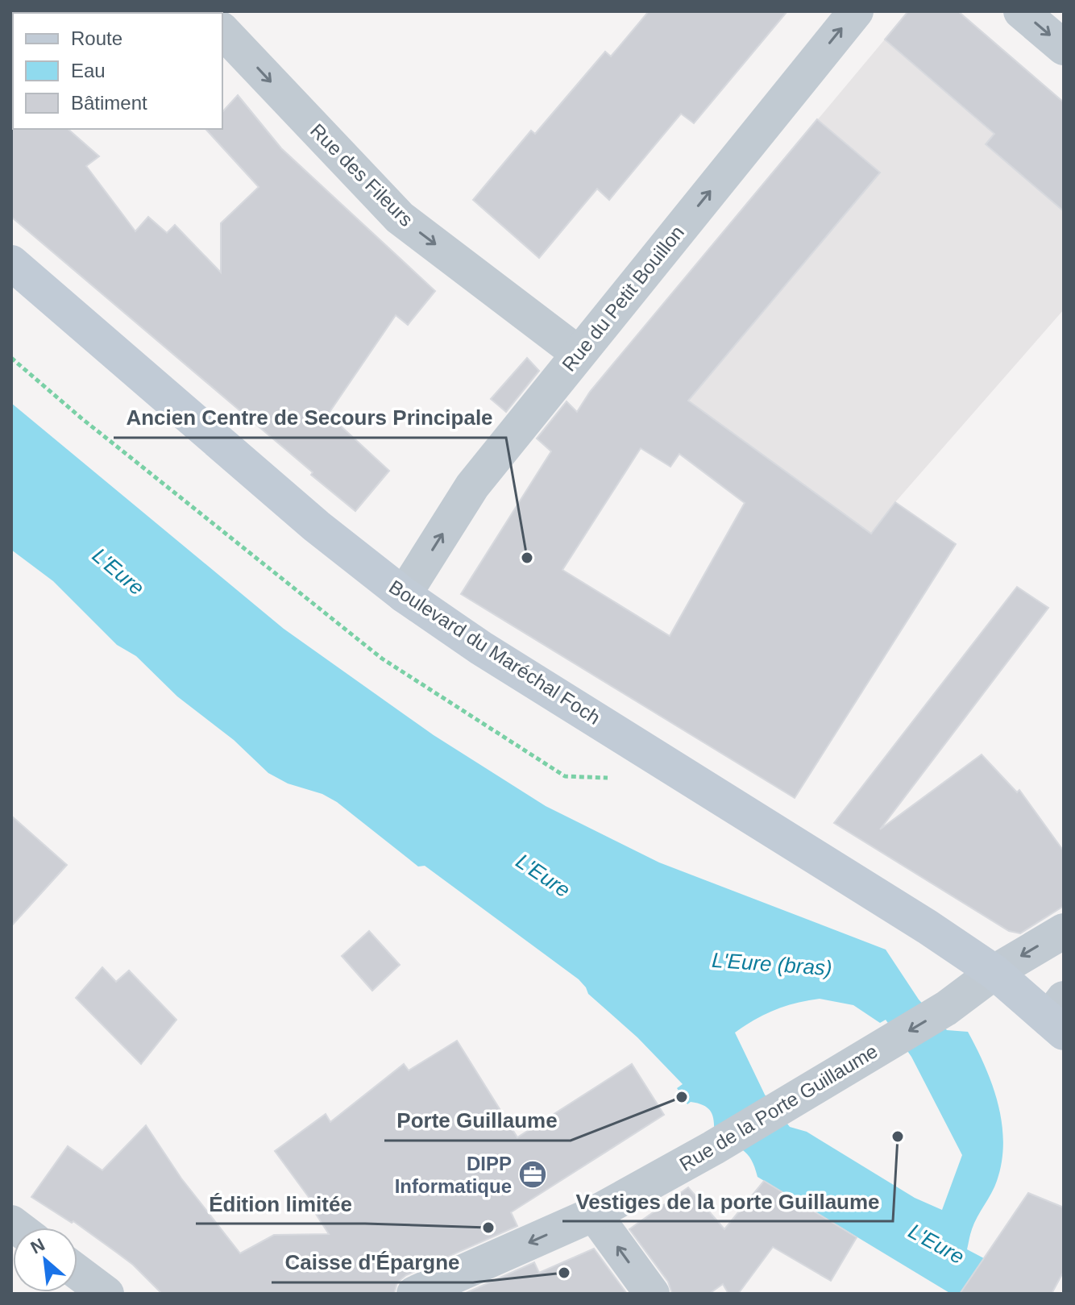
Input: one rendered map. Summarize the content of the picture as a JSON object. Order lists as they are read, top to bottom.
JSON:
{
  "streets": {
    "main road": ["Boulevard du Maréchal Foch"],
    "street": ["Rue des Fileurs", "Rue du Petit Bouillon", "Rue de la Porte Guillaume"]
  },
  "crossings": [
    ["Rue des Fileurs", "Rue du Petit Bouillon"],
    ["Rue du Petit Bouillon", "Boulevard du Maréchal Foch"],
    ["Boulevard du Maréchal Foch", "Rue de la Porte Guillaume"]
  ],
  "one_way": ["Rue des Fileurs", "Rue du Petit Bouillon", "Rue de la Porte Guillaume"],
  "water": ["L'Eure", "L'Eure (bras)"],
  "places": {
    "other": [
      "Ancien Centre de Secours Principale",
      "Porte Guillaume",
      "Vestiges de la porte Guillaume",
      "Édition limitée",
      "Caisse d'Épargne"
    ],
    "office": ["DIPP Informatique"]
  },
  "legend": ["Route", "Eau", "Bâtiment"],
  "north": "top left"
}
